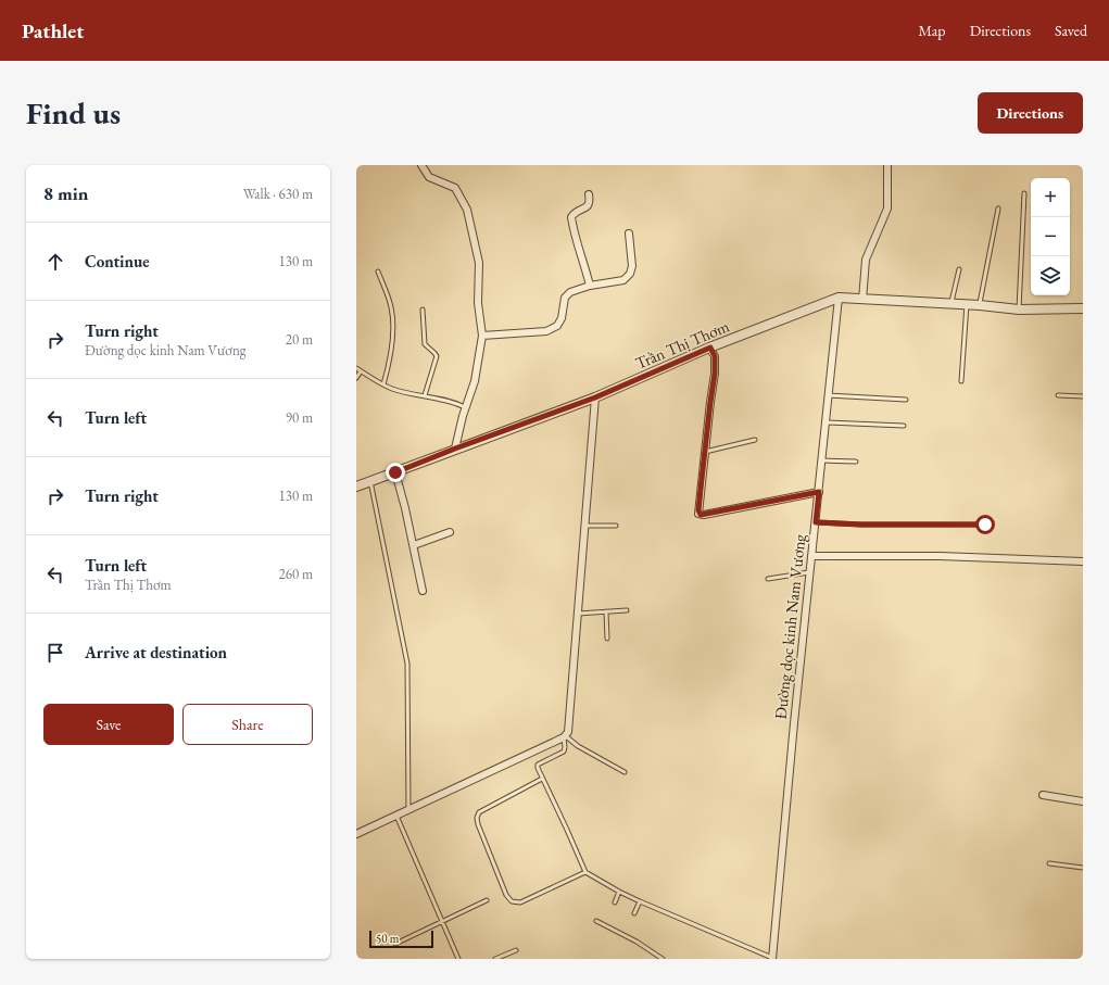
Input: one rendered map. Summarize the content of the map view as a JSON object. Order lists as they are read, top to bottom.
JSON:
{
  "streets": {
    "street": ["Trần Thị Thơm", "Đường dọc kinh Nam Vương"]
  },
  "crossings": [
    ["Trần Thị Thơm", "Đường dọc kinh Nam Vương"]
  ],
  "scale_bar": "50 m",
  "page": {
    "header": "Pathlet",
    "nav": ["Map", "Directions", "Saved"],
    "buttons": [
      "Directions",
      ["Save", "Share"]
    ],
    "title": "Find us",
    "heading": ["8 min", "Walk · 630 m"],
    "map_buttons": ["+", "−"],
    "list": [
      ["Continue", "130 m"],
      ["Turn right", "Đường dọc kinh Nam Vương", "20 m"],
      ["Turn left", "90 m"],
      ["Turn right", "130 m"],
      ["Turn left", "Trần Thị Thơm", "260 m"],
      "Arrive at destination"
    ],
    "scale": "50 m"
  }
}
